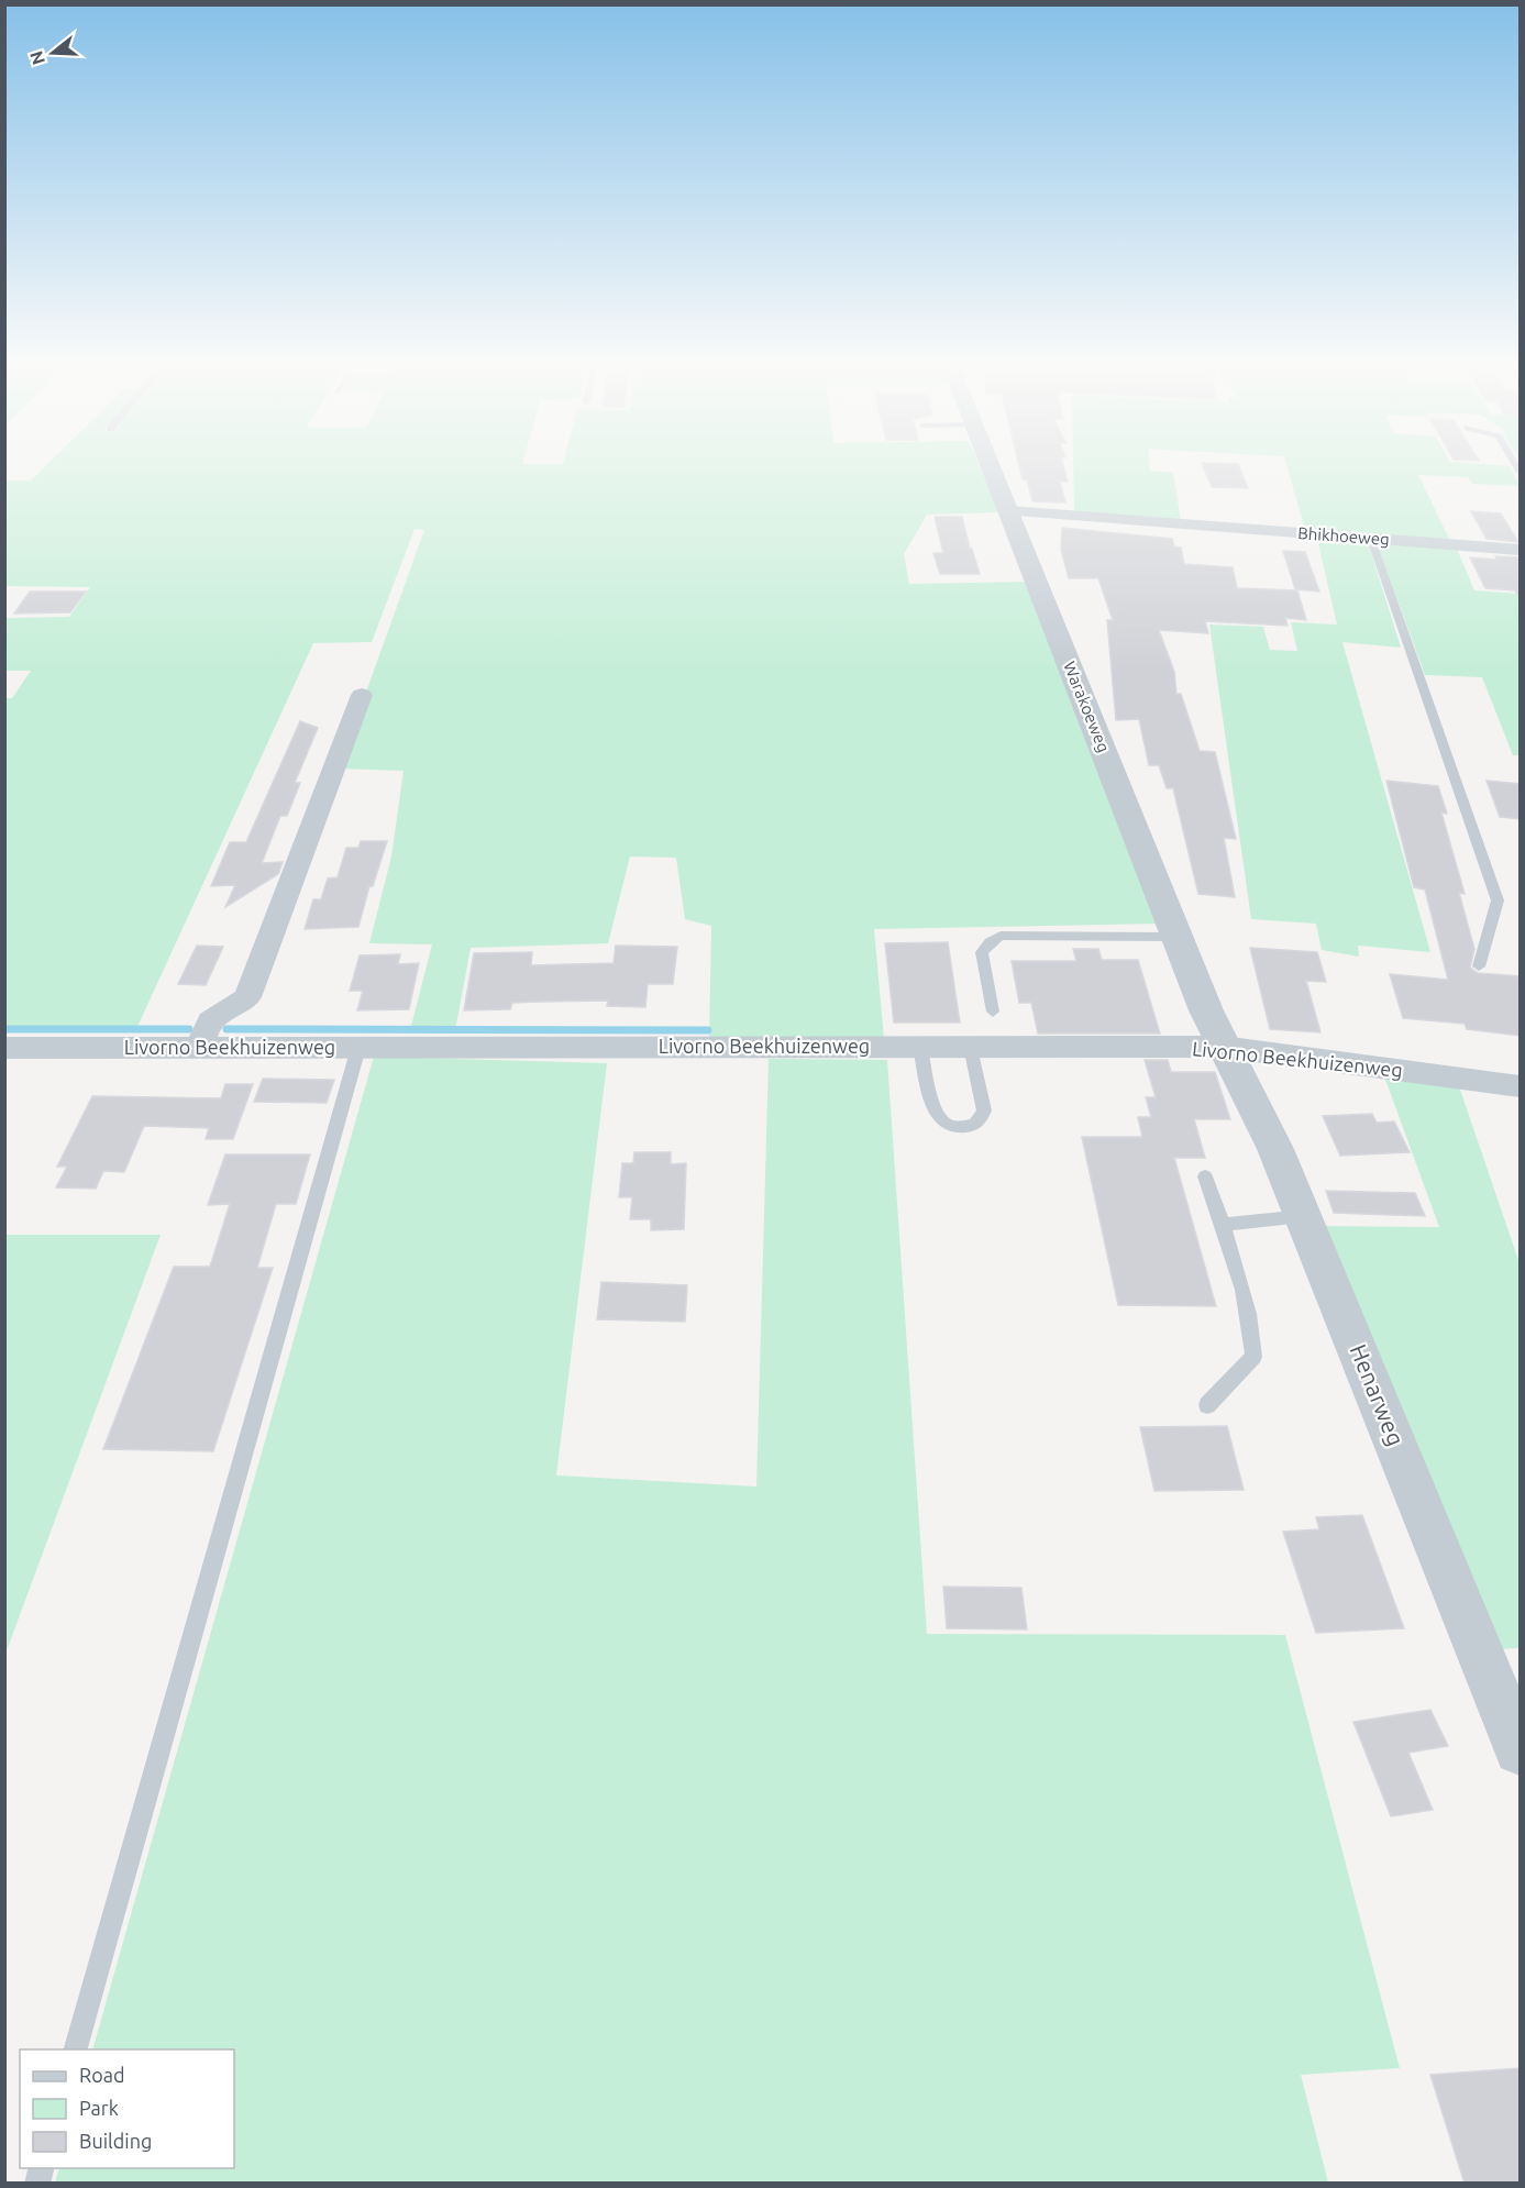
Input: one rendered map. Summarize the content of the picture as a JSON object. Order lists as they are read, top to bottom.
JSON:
{
  "streets": {
    "street": [
      "Bhikhoeweg",
      "Warakoeweg",
      "Livorno Beekhuizenweg",
      "Henarweg"
    ]
  },
  "crossings": [
    ["Bhikhoeweg", "Warakoeweg"],
    ["Warakoeweg", "Livorno Beekhuizenweg"],
    ["Warakoeweg", "Henarweg"],
    ["Livorno Beekhuizenweg", "Henarweg"]
  ],
  "legend": ["Road", "Park", "Building"],
  "north": "left"
}
